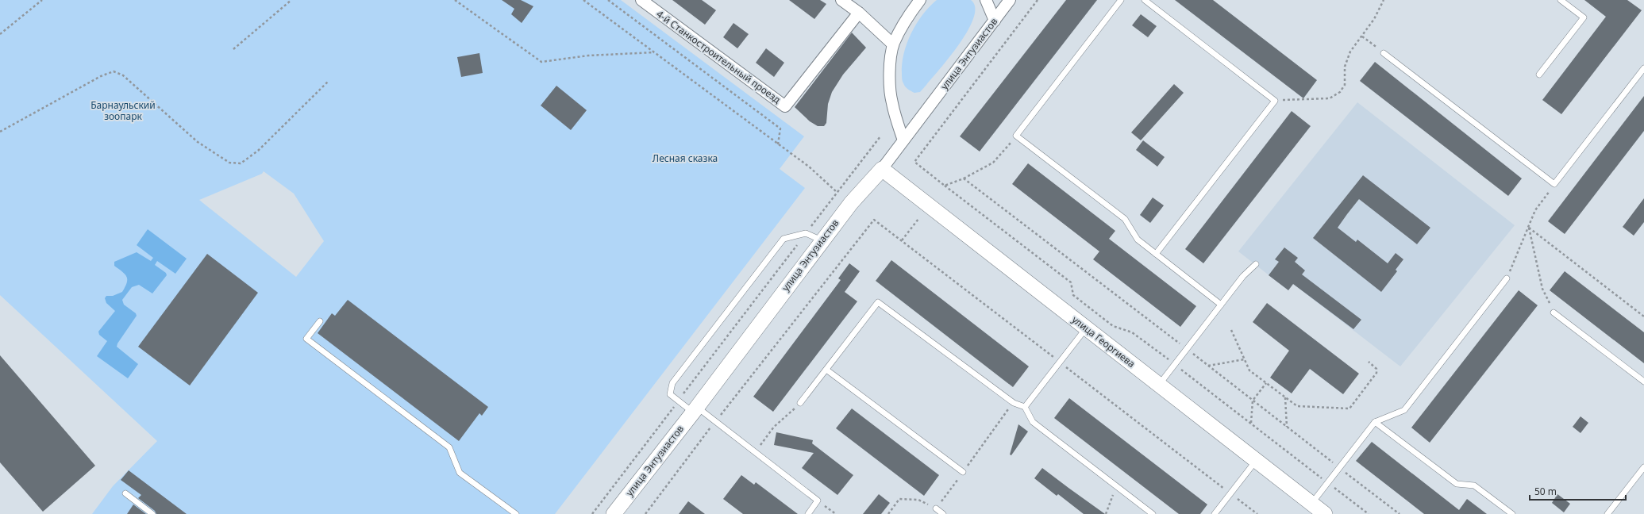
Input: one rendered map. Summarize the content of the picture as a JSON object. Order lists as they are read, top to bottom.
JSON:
{
  "streets": {
    "street": ["улица Энтузиастов", "4-й Станкостроительный проезд", "улица Георгиева"]
  },
  "crossings": [
    ["улица Энтузиастов", "улица Георгиева"]
  ],
  "parks": ["Барнаульский зоопарк", "Лесная сказка"],
  "scale_bar": "50 m"
}
